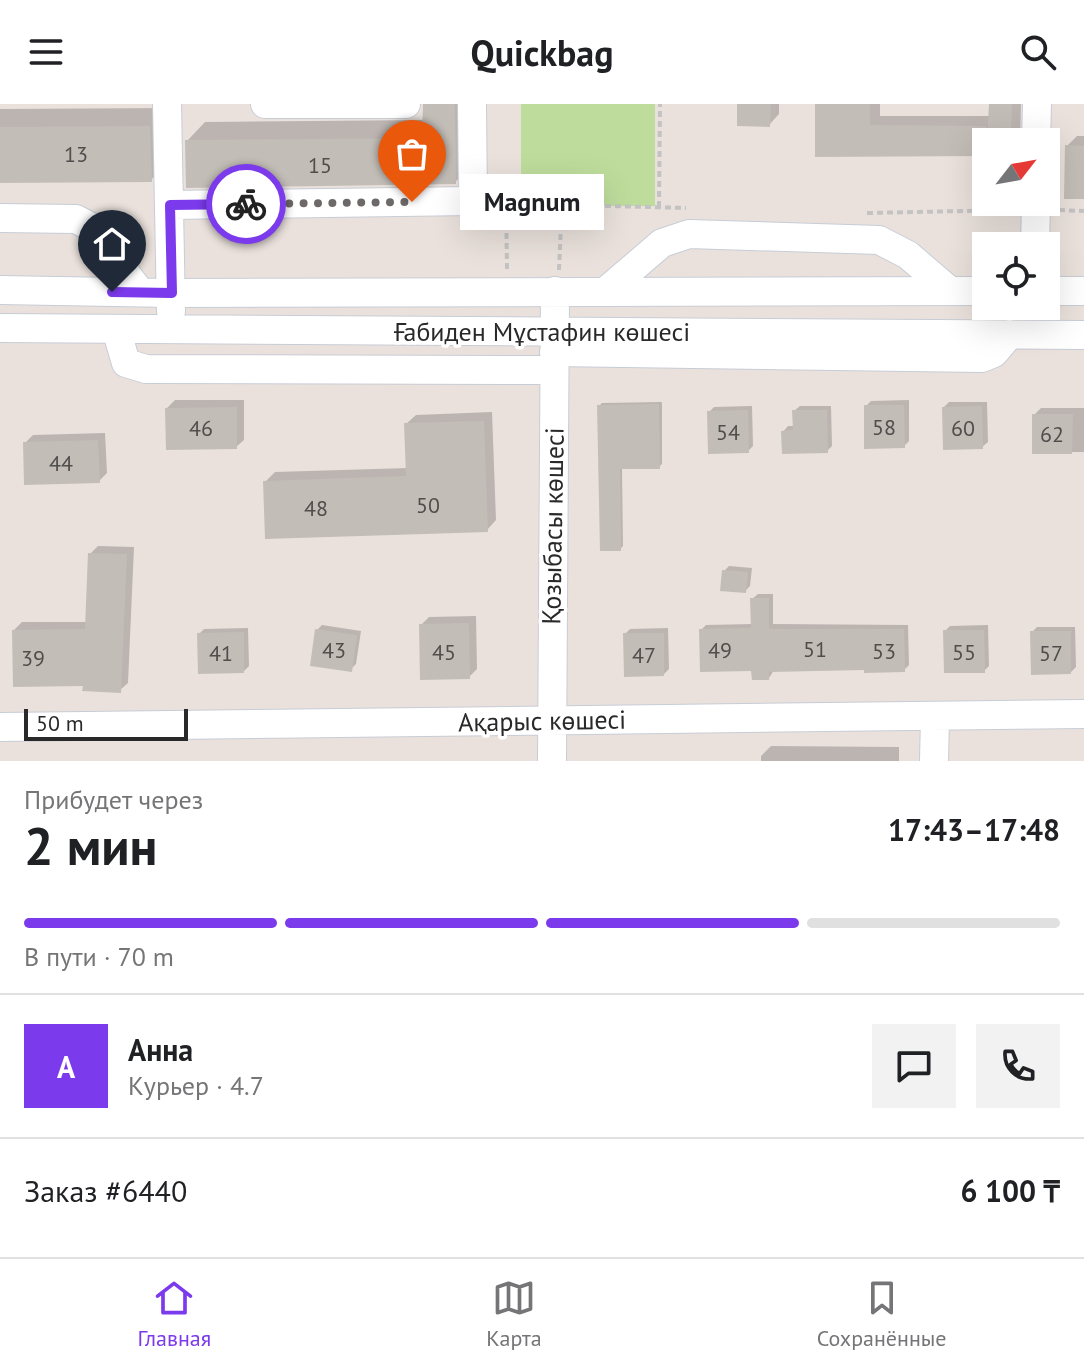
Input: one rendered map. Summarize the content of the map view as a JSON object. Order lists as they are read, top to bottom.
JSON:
{
  "streets": {
    "street": ["Ғабиден Мұстафин көшесі", "Қозыбасы көшесі", "Ақарыс көшесі"]
  },
  "crossings": [
    ["Ғабиден Мұстафин көшесі", "Қозыбасы көшесі"],
    ["Қозыбасы көшесі", "Ақарыс көшесі"]
  ],
  "places": ["Magnum"],
  "house_numbers": [
    "13",
    "15",
    "58",
    "46",
    "60",
    "54",
    "62",
    "44",
    "50",
    "48",
    "51",
    "43",
    "49",
    "53",
    "45",
    "55",
    "41",
    "57",
    "47",
    "39"
  ],
  "scale_bar": "50 m",
  "north": "top right",
  "page": {
    "header": "Quickbag",
    "bubble": "Magnum",
    "scale": "50 m",
    "heading": ["2 мин", "Прибудет через", "17:43–17:48"],
    "panel": [
      "Анна",
      "Курьер · 4.7",
      "Заказ #6440",
      "6 100 ₸"
    ],
    "bar": "В пути · 70 m",
    "round": "А",
    "tabs": ["Главная", "Карта", "Сохранённые"]
  }
}
